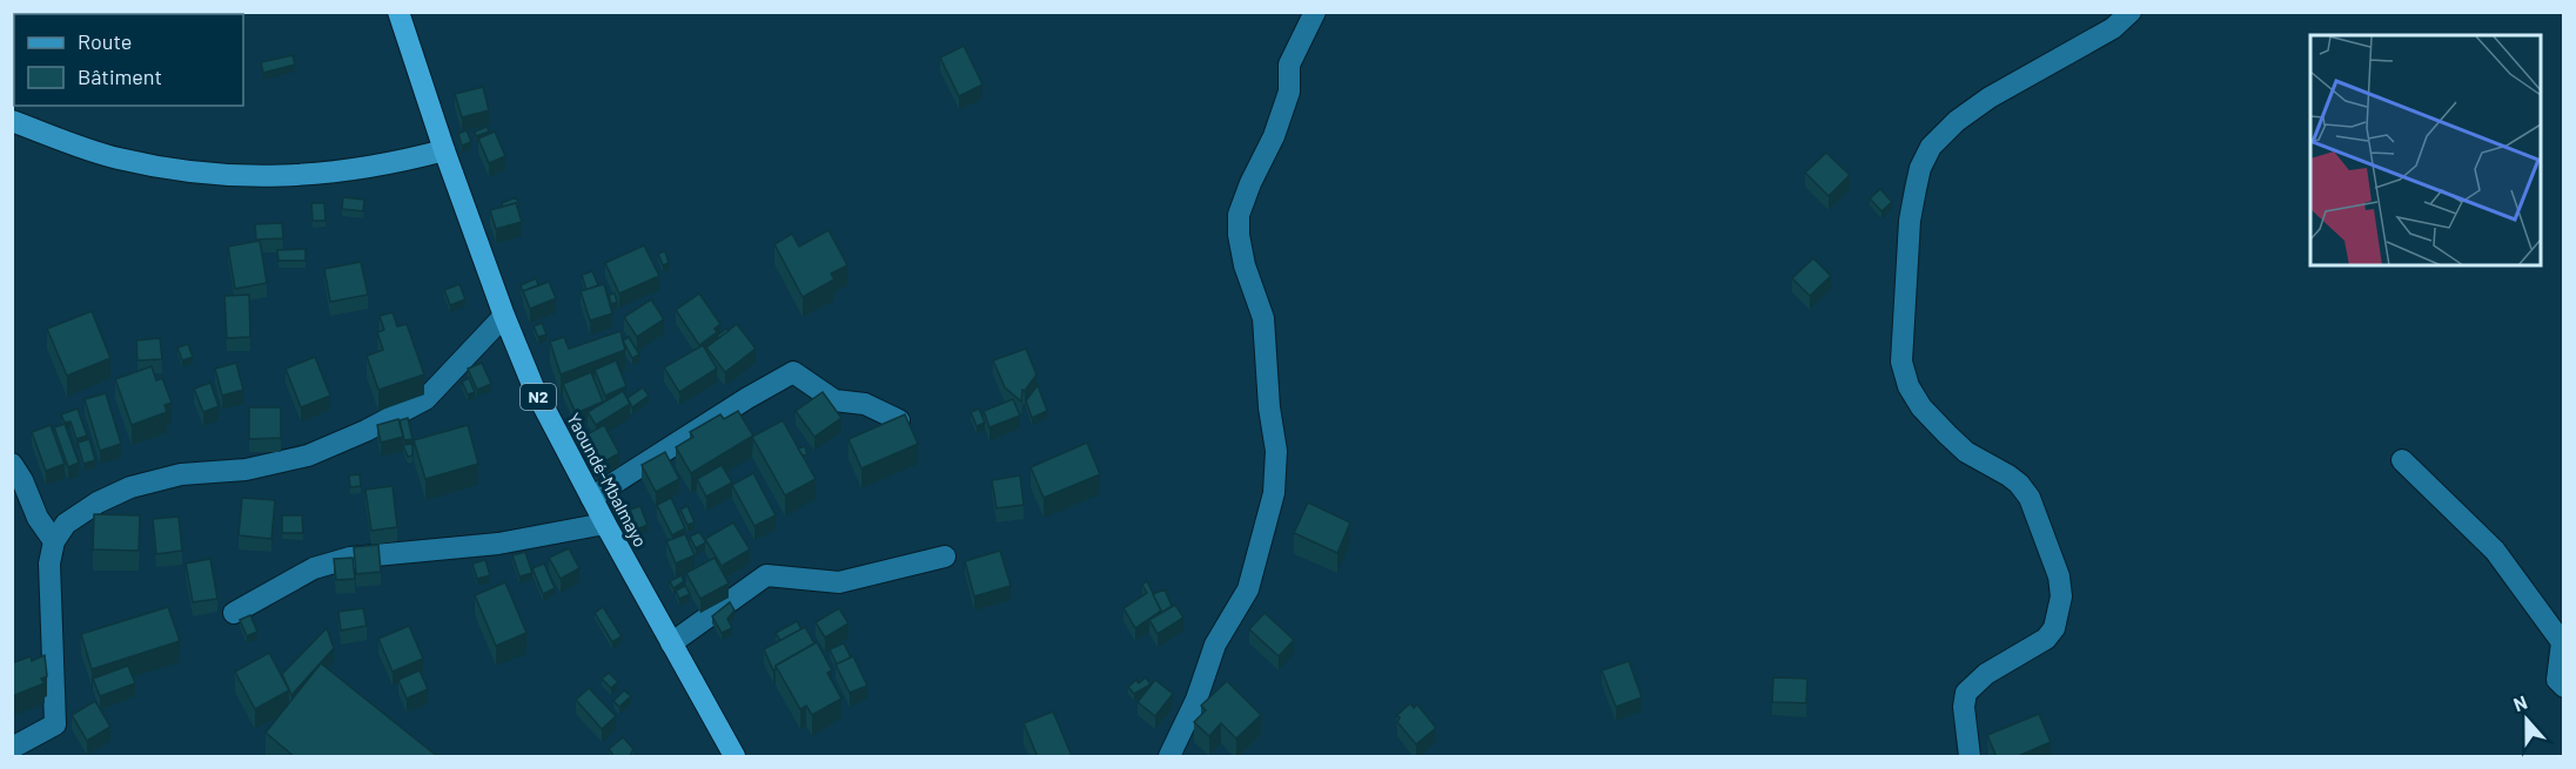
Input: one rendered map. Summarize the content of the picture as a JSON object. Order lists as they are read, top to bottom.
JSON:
{
  "streets": {
    "highway": ["N2", "Yaoundé-Mbalmayo"]
  },
  "legend": ["Route", "Bâtiment"],
  "north": "top"
}
